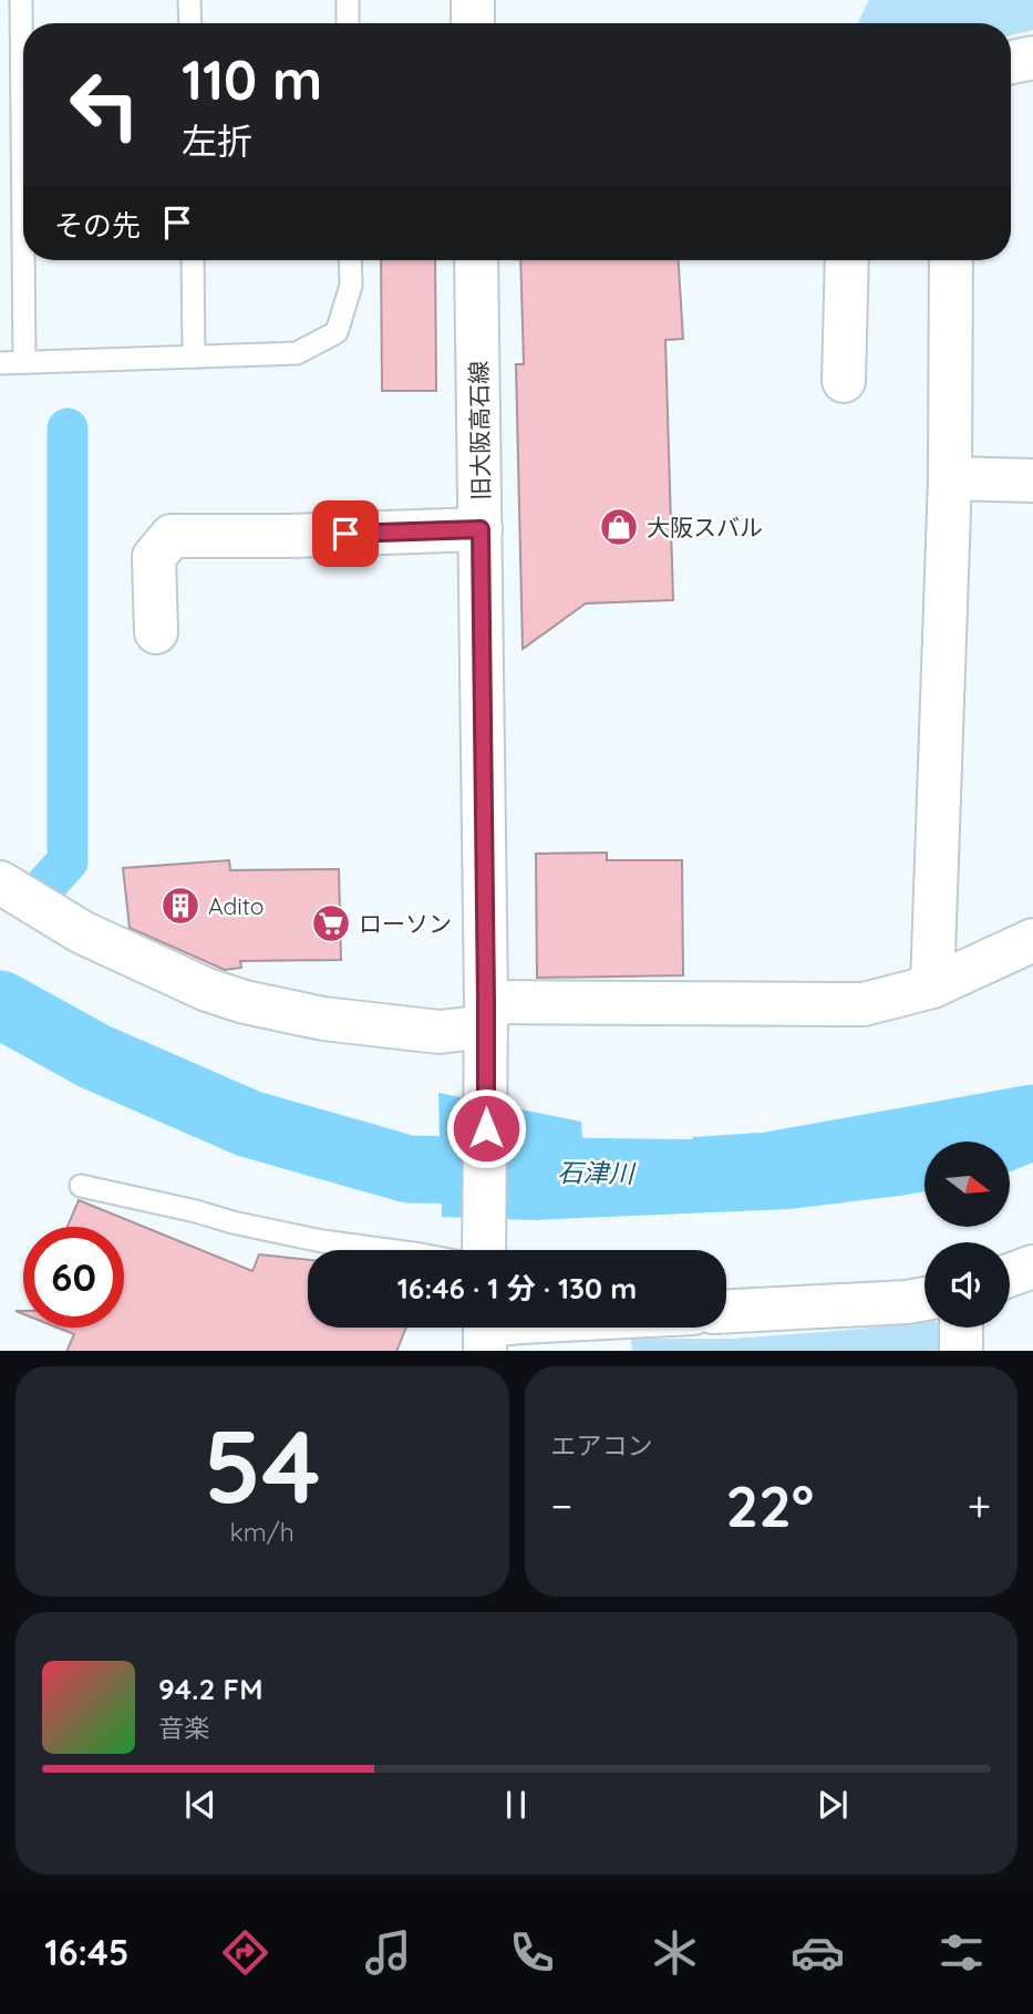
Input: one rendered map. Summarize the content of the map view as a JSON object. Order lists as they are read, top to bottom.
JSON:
{
  "streets": {
    "street": ["旧大阪高石線"]
  },
  "water": ["石津川"],
  "places": {
    "shop": ["大阪スバル"],
    "building": ["Adito"],
    "supermarket": ["ローソン"]
  },
  "north": "right",
  "page": {
    "turn": ["110 m", "左折"],
    "then": "その先",
    "limit": "60",
    "trip": "16:46 · 1 分 · 130 m",
    "tile": [
      ["54", "km/h"],
      "エアコン"
    ],
    "heat": ["−", "22°", "+"],
    "song": ["94.2 FM", "音楽"],
    "tabs": "16:45"
  }
}
